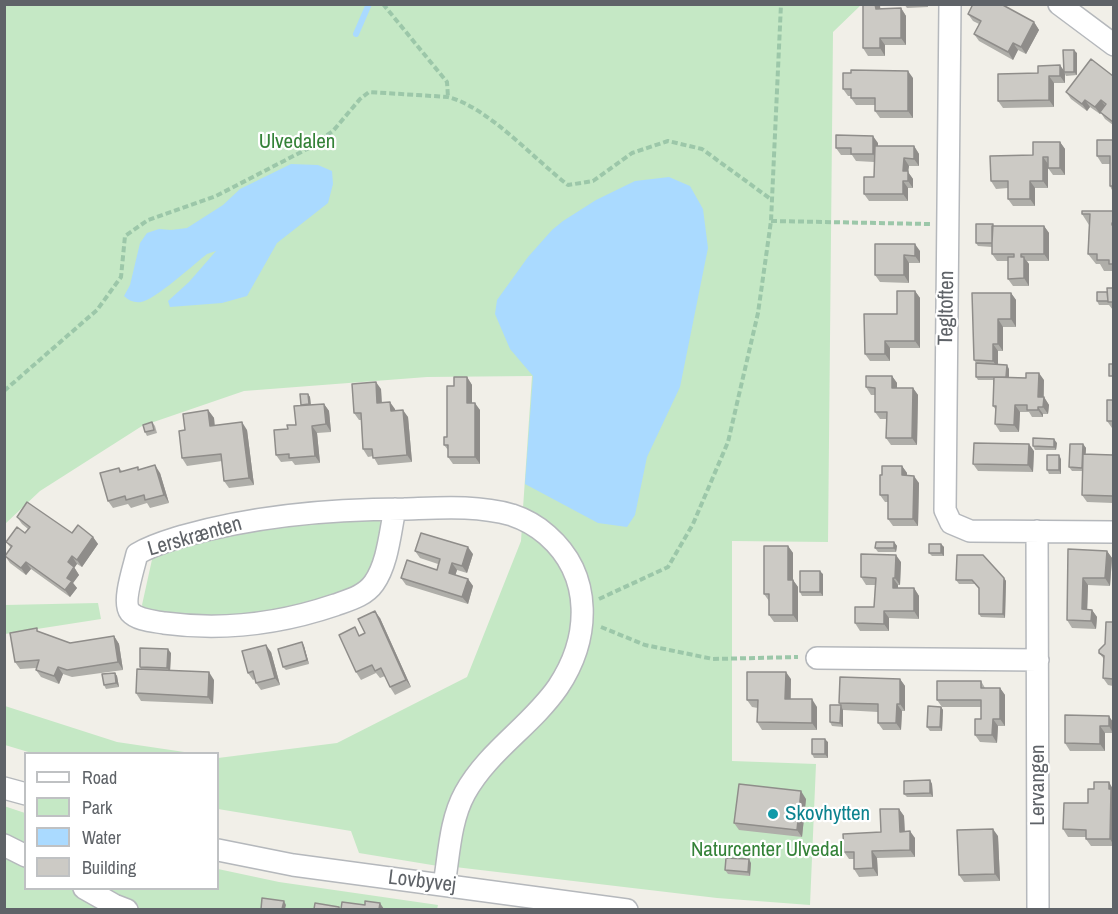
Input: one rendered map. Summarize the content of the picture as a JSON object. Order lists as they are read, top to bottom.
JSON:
{
  "streets": {
    "street": [
      "Tegltoften",
      "Lerskrænten",
      "Lervangen",
      "Lovbyvej"
    ]
  },
  "crossings": [
    ["Tegltoften", "Lervangen"],
    ["Lerskrænten", "Lovbyvej"]
  ],
  "parks": ["Ulvedalen", "Naturcenter Ulvedal"],
  "places": ["Skovhytten"],
  "legend": [
    "Road",
    "Park",
    "Water",
    "Building"
  ]
}
